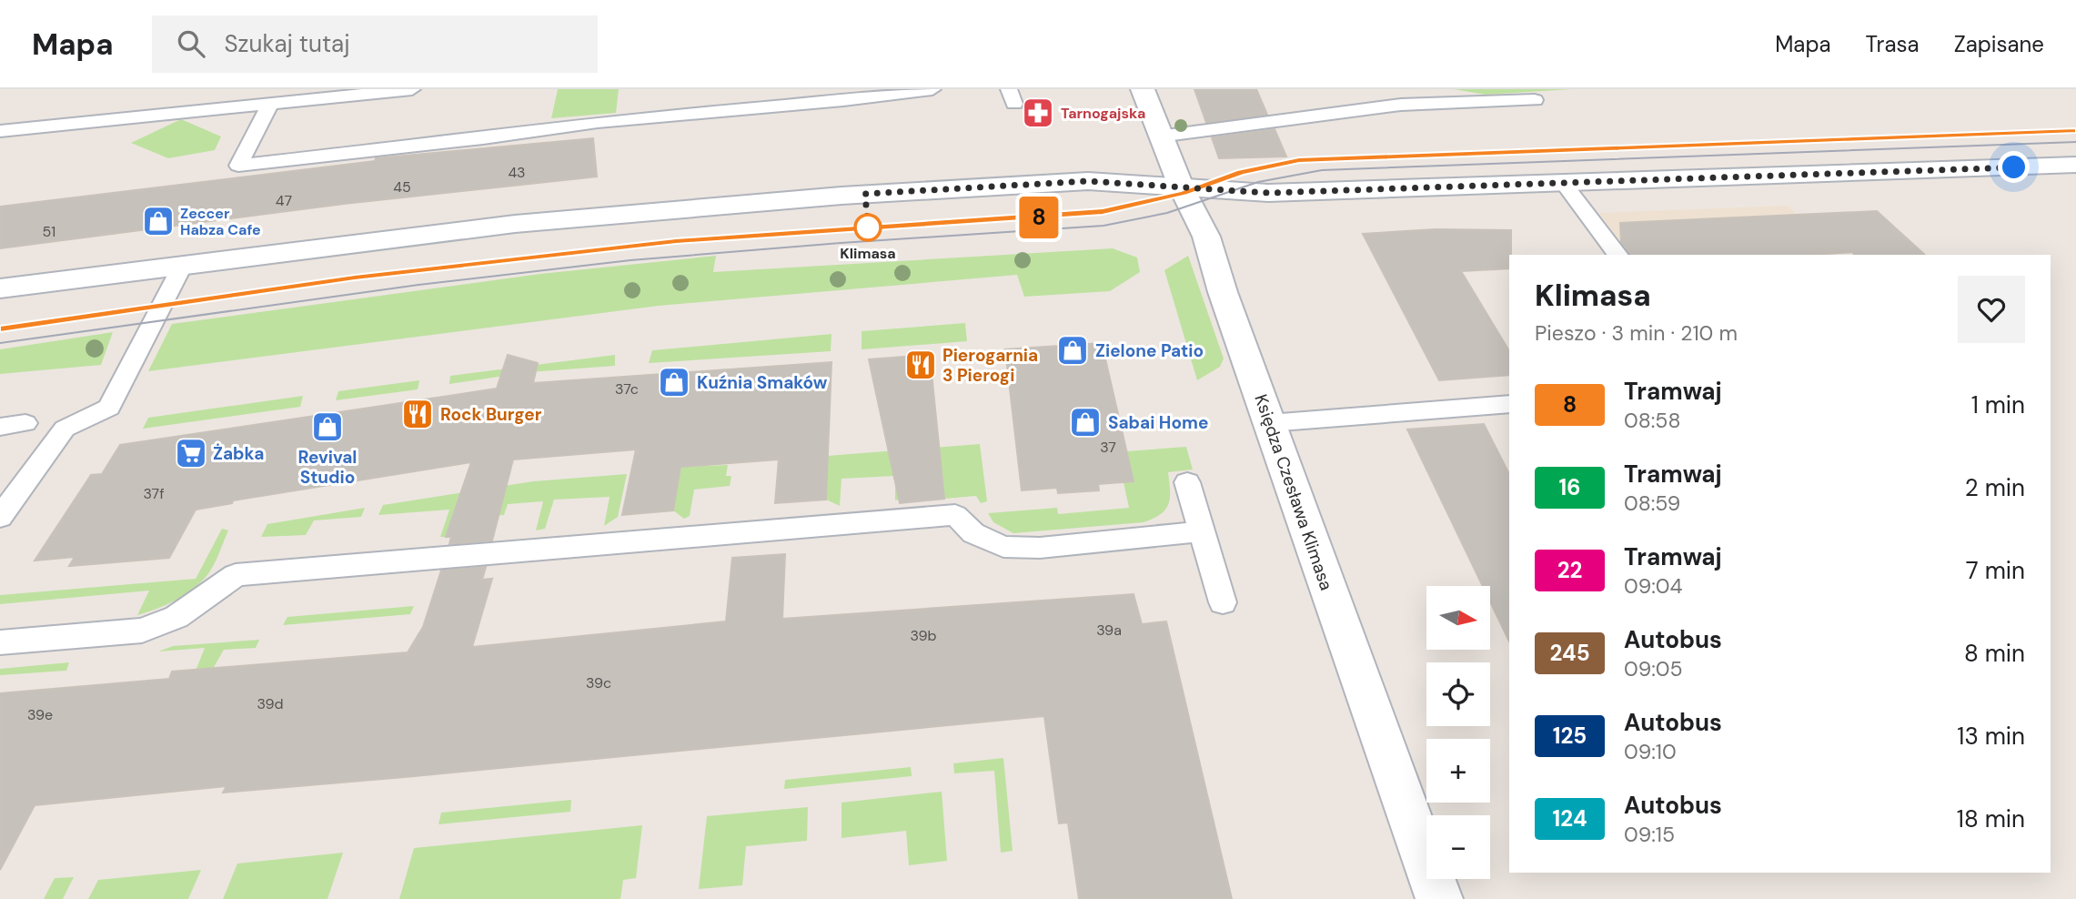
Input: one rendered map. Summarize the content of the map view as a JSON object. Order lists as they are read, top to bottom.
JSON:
{
  "streets": {
    "street": ["Księdza Czesława Klimasa"]
  },
  "places": {
    "pharmacy": ["Tarnogajska"],
    "shop": [
      "Zeccer Habza Cafe",
      "Zielone Patio",
      "Kuźnia Smaków",
      "Sabai Home",
      "Revival Studio"
    ],
    "other": ["Klimasa"],
    "restaurant": ["Pierogarnia 3 Pierogi", "Rock Burger"],
    "supermarket": ["Żabka"]
  },
  "lines": ["tram line 8"],
  "house_numbers": [
    "43",
    "45",
    "47",
    "51",
    "37c",
    "37",
    "37f",
    "39a",
    "39b",
    "39c",
    "39d",
    "39e"
  ],
  "north": "right",
  "page": {
    "header": "Mapa",
    "search": "Szukaj tutaj",
    "nav": ["Mapa", "Trasa", "Zapisane"],
    "on_map": "8",
    "heading": ["Klimasa", "Pieszo · 3 min · 210 m"],
    "list": [
      {
        "mark": "8",
        "name": "Tramwaj",
        "note": "08:58",
        "value": "1 min"
      },
      {
        "mark": "16",
        "name": "Tramwaj",
        "note": "08:59",
        "value": "2 min"
      },
      {
        "mark": "22",
        "name": "Tramwaj",
        "note": "09:04",
        "value": "7 min"
      },
      {
        "mark": "245",
        "name": "Autobus",
        "note": "09:05",
        "value": "8 min"
      },
      {
        "mark": "125",
        "name": "Autobus",
        "note": "09:10",
        "value": "13 min"
      },
      {
        "mark": "124",
        "name": "Autobus",
        "note": "09:15",
        "value": "18 min"
      }
    ],
    "map_buttons": ["+", "−"]
  }
}
